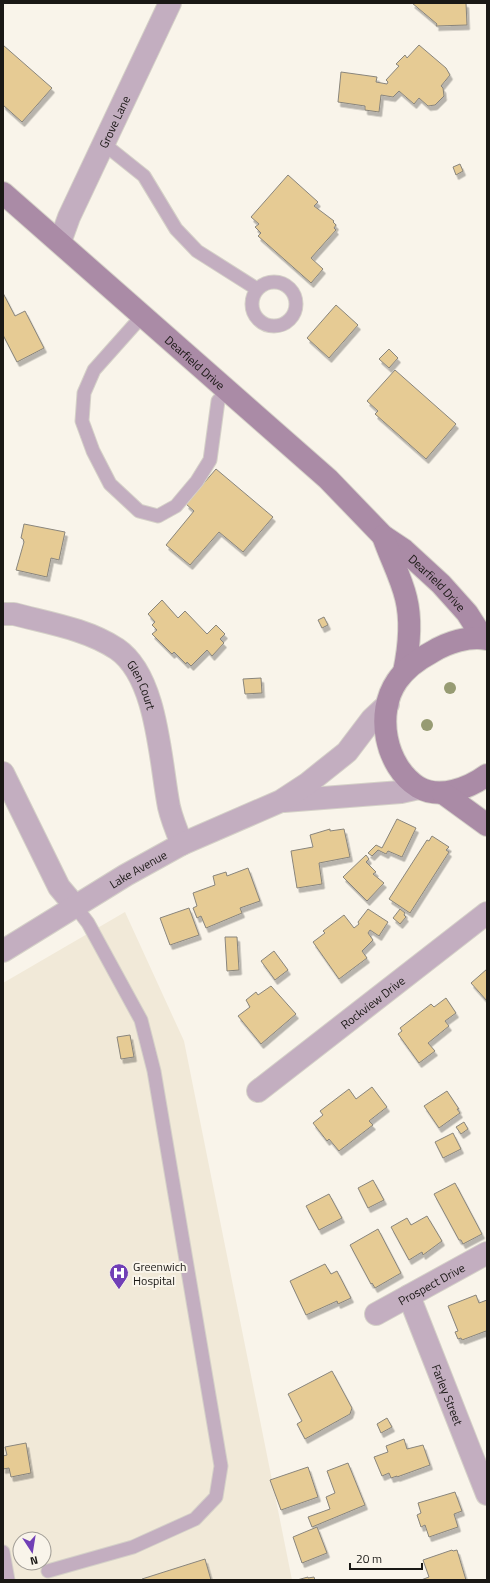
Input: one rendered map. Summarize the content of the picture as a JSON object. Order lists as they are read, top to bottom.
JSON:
{
  "streets": {
    "main road": ["Dearfield Drive"],
    "street": [
      "Grove Lane",
      "Glen Court",
      "Lake Avenue",
      "Rockview Drive",
      "Prospect Drive",
      "Farley Street"
    ]
  },
  "crossings": [
    ["Grove Lane", "Dearfield Drive"],
    ["Glen Court", "Lake Avenue"],
    ["Prospect Drive", "Farley Street"]
  ],
  "places": {
    "hospital": ["Greenwich Hospital"]
  },
  "scale_bar": "20 m",
  "north": "bottom"
}
